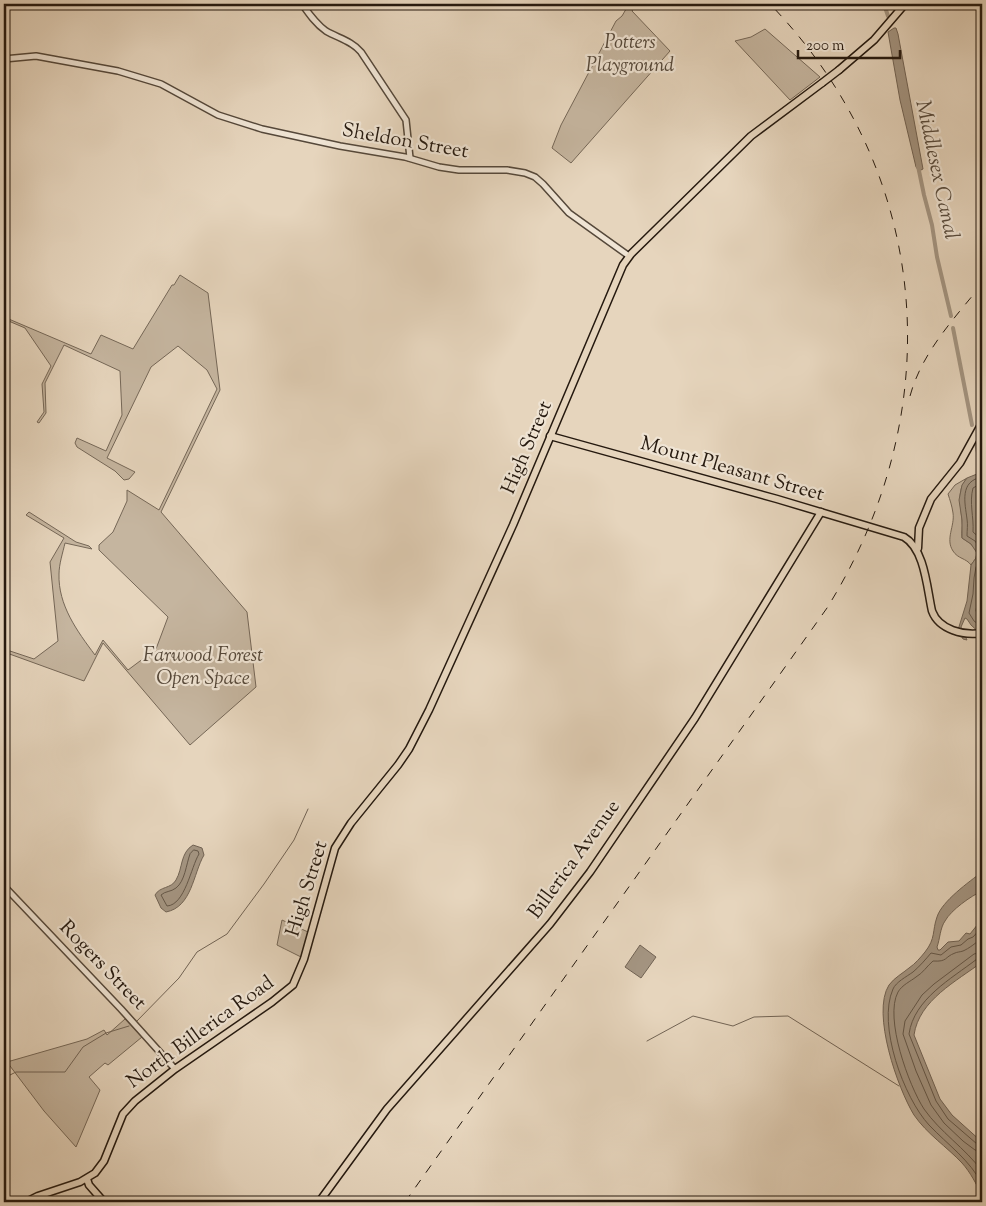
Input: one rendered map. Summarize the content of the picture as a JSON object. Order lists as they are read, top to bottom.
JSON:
{
  "streets": {
    "main road": [
      "High Street",
      "Mount Pleasant Street",
      "Billerica Avenue",
      "North Billerica Road"
    ],
    "street": ["Sheldon Street", "Rogers Street"]
  },
  "crossings": [
    ["Sheldon Street", "High Street"],
    ["High Street", "Mount Pleasant Street"],
    ["High Street", "North Billerica Road"],
    ["Mount Pleasant Street", "Billerica Avenue"],
    ["Rogers Street", "North Billerica Road"]
  ],
  "water": ["Middlesex Canal"],
  "parks": ["Potters Playground", "Farwood Forest Open Space"],
  "scale_bar": "200 m"
}
